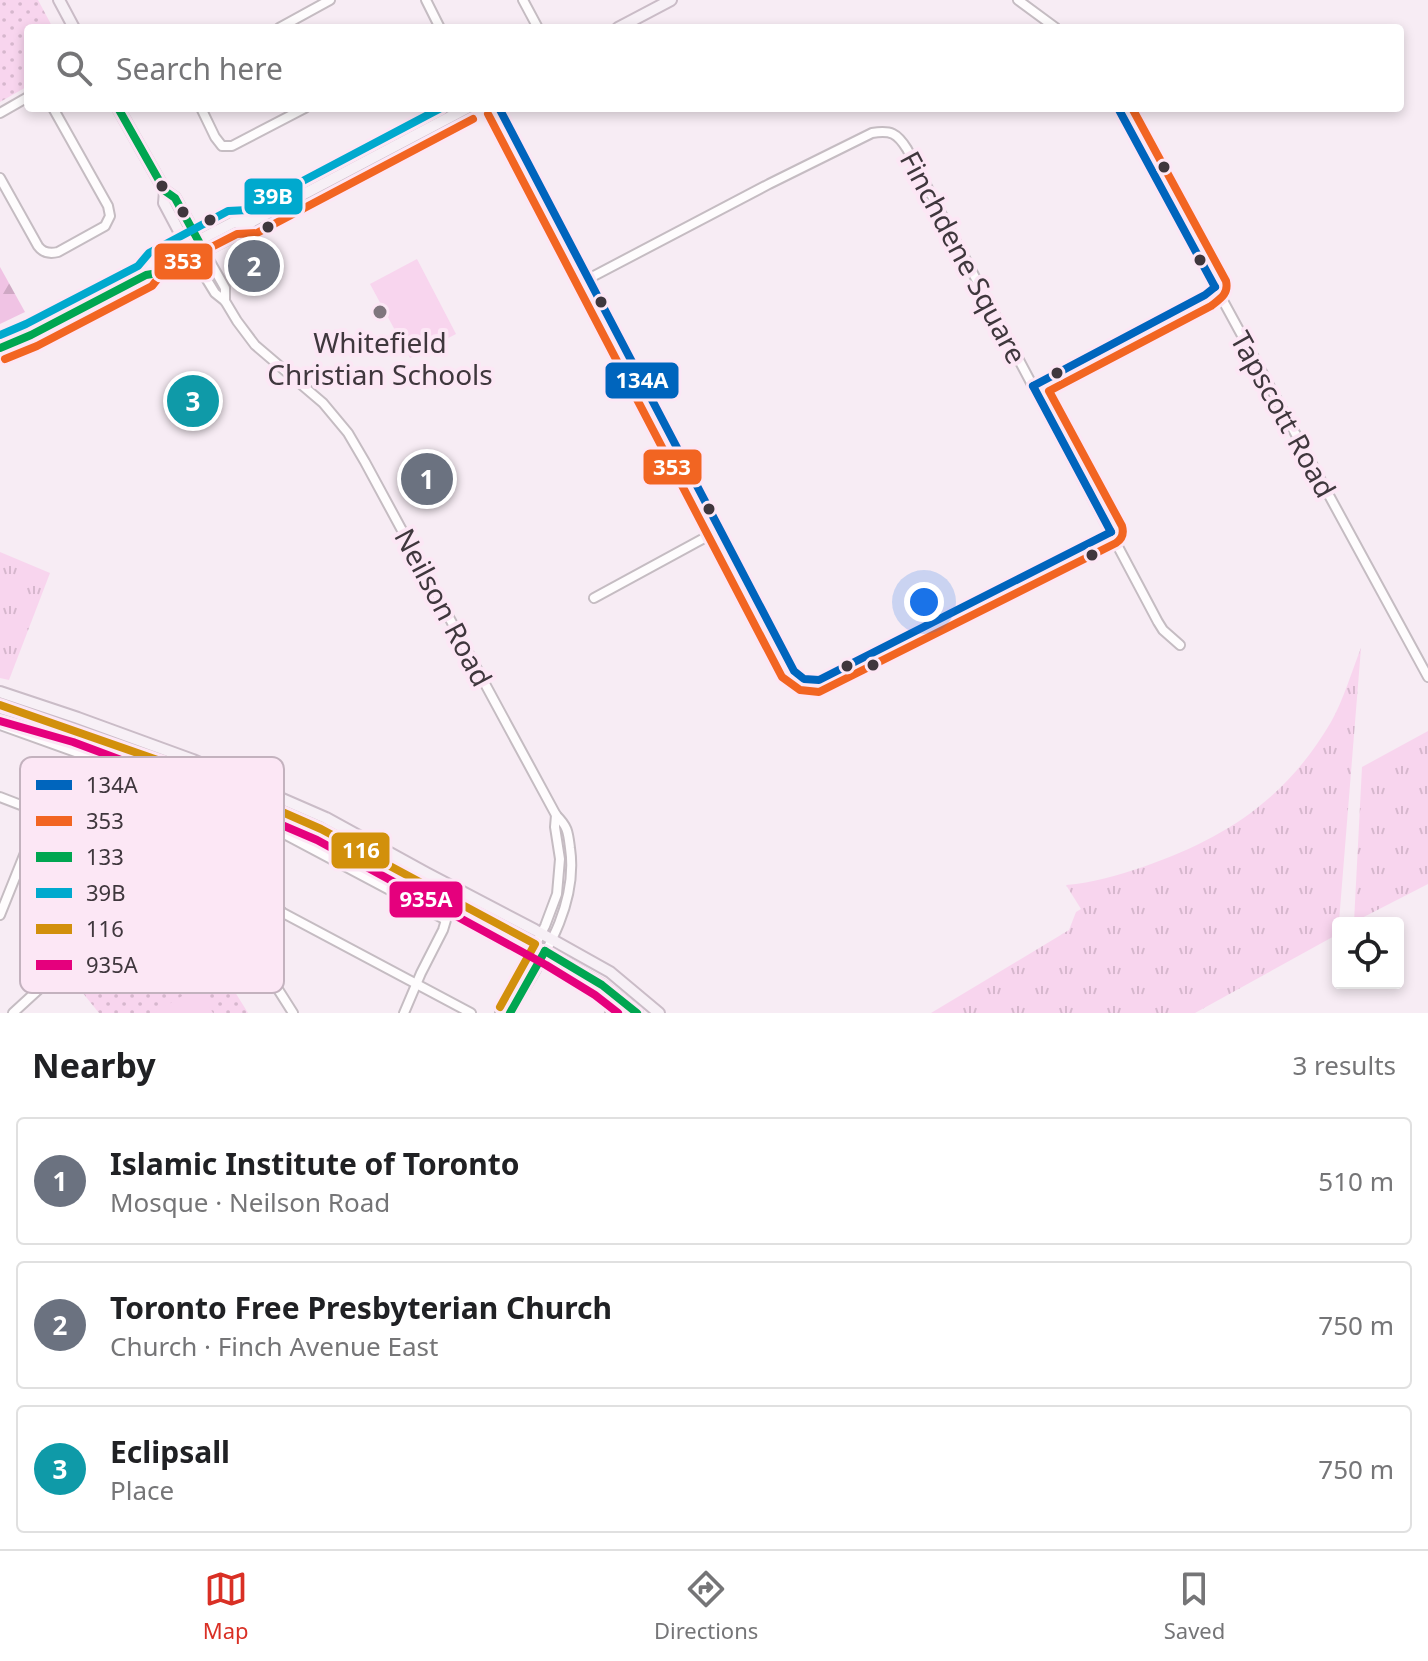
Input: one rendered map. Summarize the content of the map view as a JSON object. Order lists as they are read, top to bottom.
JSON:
{
  "streets": {
    "main road": ["Neilson Road"],
    "street": ["Finchdene Square", "Tapscott Road"]
  },
  "places": ["Whitefield Christian Schools"],
  "lines": [
    "transit line 134A",
    "transit line 353",
    "transit line 133",
    "transit line 39B",
    "transit line 116",
    "transit line 935A"
  ],
  "legend": [
    "134A",
    "353",
    "133",
    "39B",
    "116",
    "935A"
  ],
  "page": {
    "search": "Search here",
    "pins": ["2", "3", "1"],
    "heading": ["Nearby", "3 results"],
    "list": [
      {
        "mark": "1",
        "name": "Islamic Institute of Toronto",
        "note": "Mosque · Neilson Road",
        "value": "510 m"
      },
      {
        "mark": "2",
        "name": "Toronto Free Presbyterian Church",
        "note": "Church · Finch Avenue East",
        "value": "750 m"
      },
      {
        "mark": "3",
        "name": "Eclipsall",
        "note": "Place",
        "value": "750 m"
      }
    ],
    "nav": ["Map", "Directions", "Saved"]
  }
}
